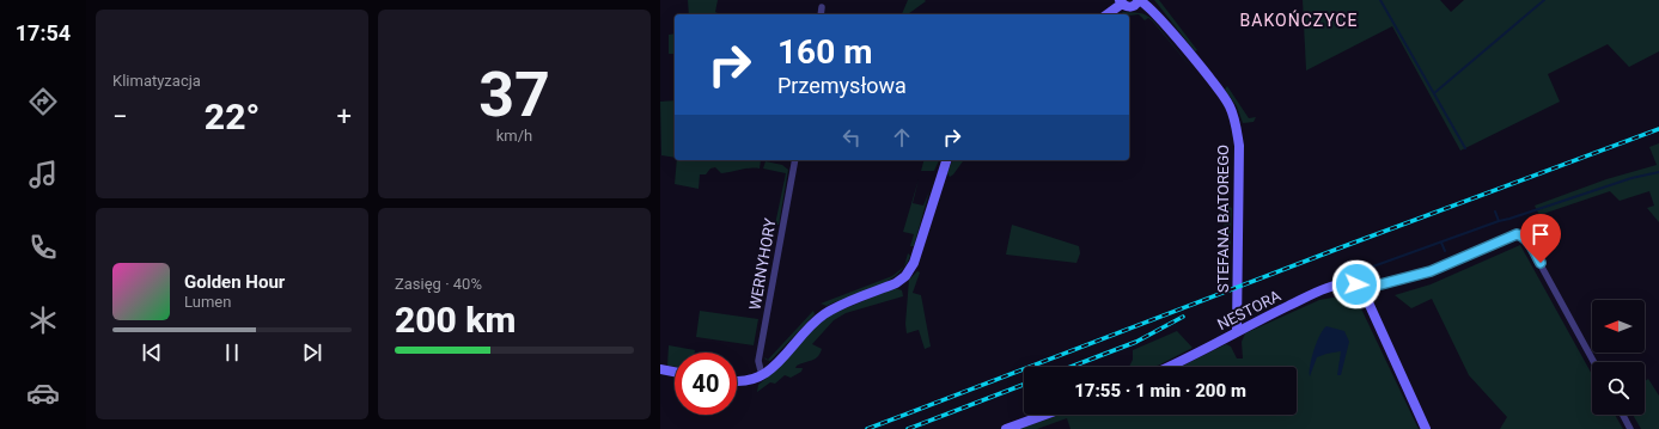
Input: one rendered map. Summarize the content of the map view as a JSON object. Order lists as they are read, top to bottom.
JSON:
{
  "streets": {
    "street": ["STEFANA BATOREGO", "WERNYHORY", "NESTORA"]
  },
  "crossings": [
    ["STEFANA BATOREGO", "NESTORA"]
  ],
  "districts": ["BAKOŃCZYCE"],
  "north": "left",
  "page": {
    "tabs": "17:54",
    "tile": [
      "Klimatyzacja",
      ["37", "km/h"],
      ["Zasięg · 40%", "200 km"]
    ],
    "turn": ["160 m", "Przemysłowa"],
    "heat": ["−", "22°", "+"],
    "song": ["Golden Hour", "Lumen"],
    "limit": "40",
    "trip": "17:55 · 1 min · 200 m"
  }
}
